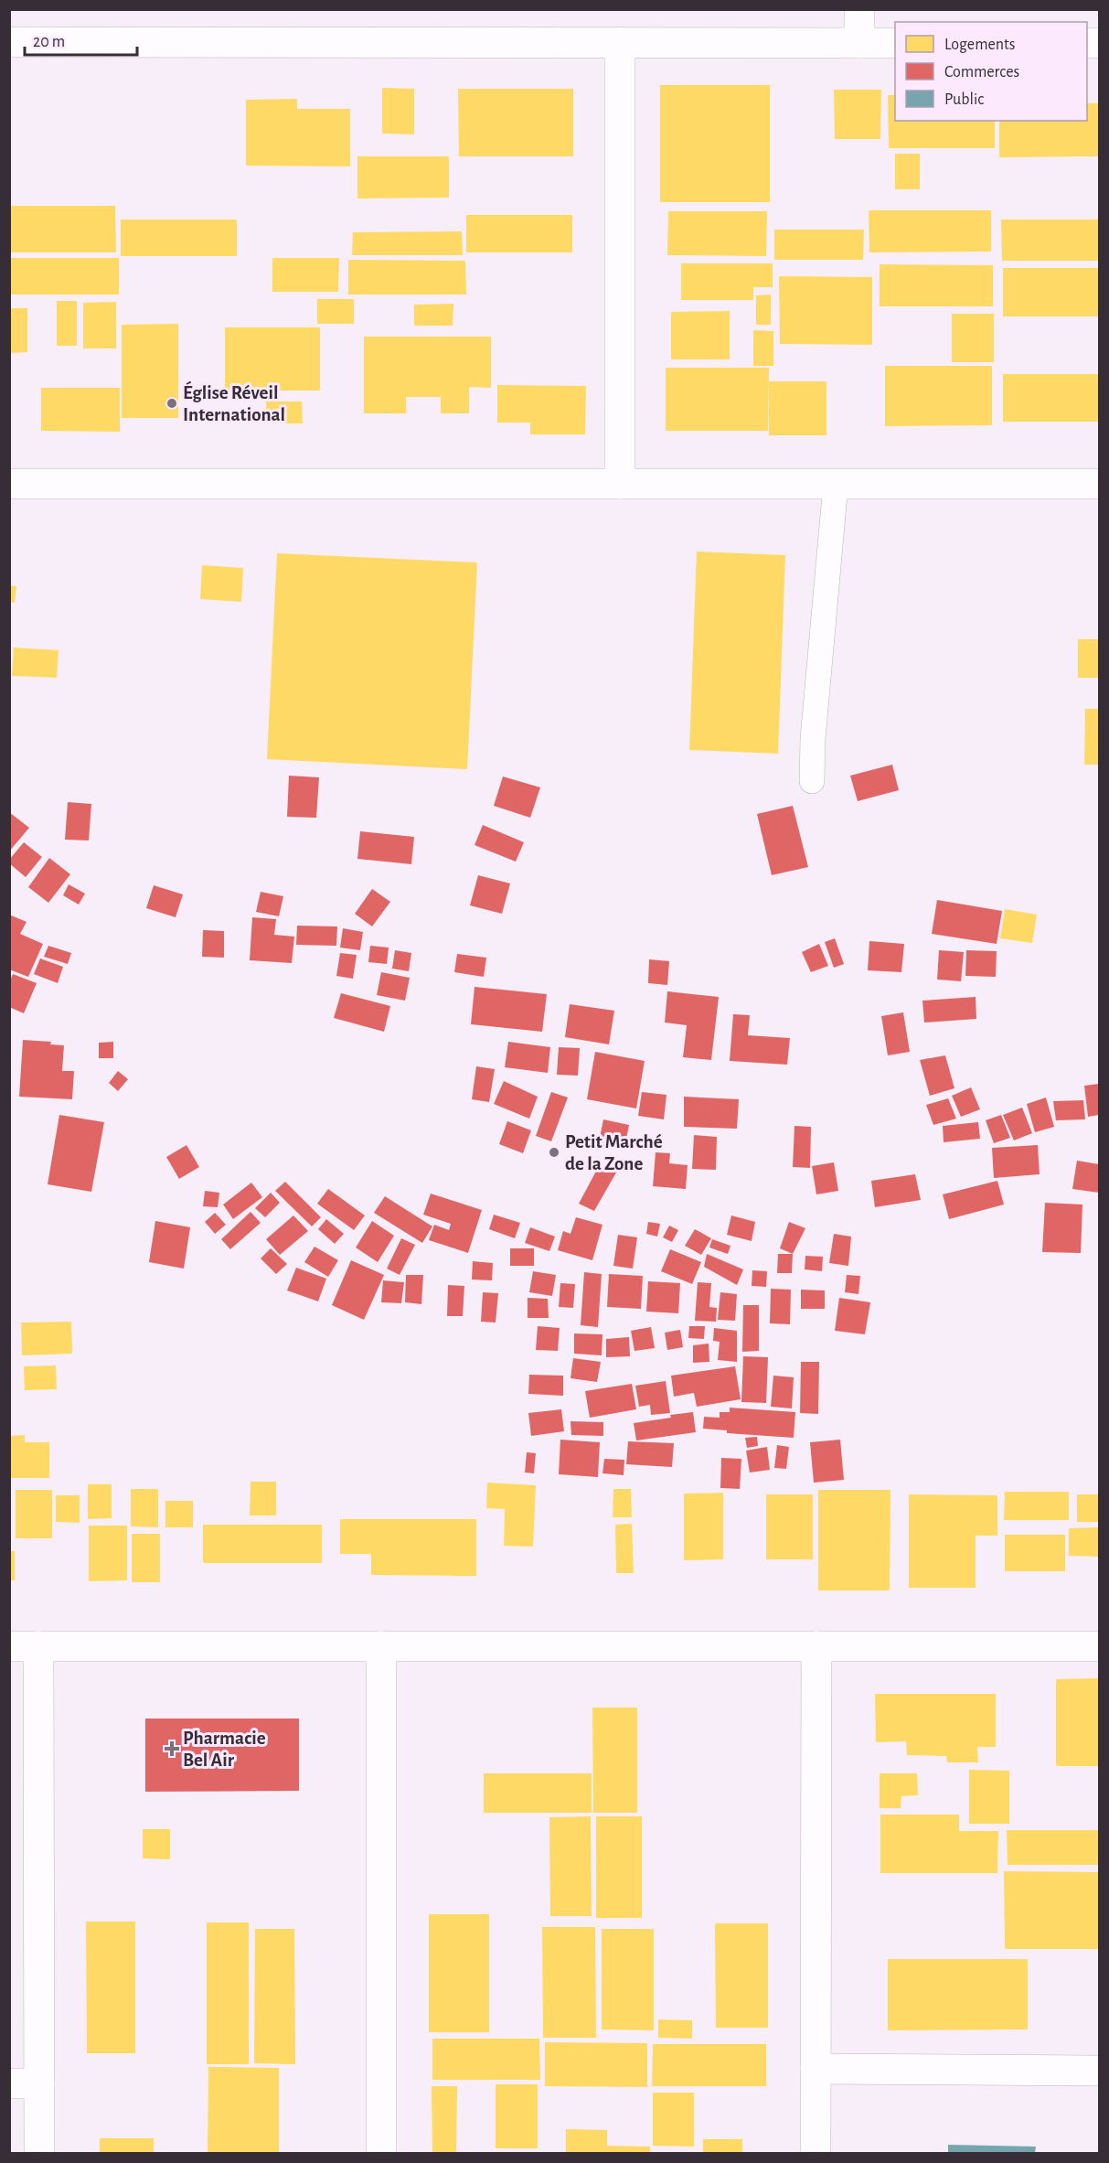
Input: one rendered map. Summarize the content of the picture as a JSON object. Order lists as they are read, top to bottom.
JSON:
{
  "places": {
    "other": ["Église Réveil International", "Petit Marché de la Zone"],
    "health": ["Pharmacie Bel Air"]
  },
  "legend": ["Logements", "Commerces", "Public"],
  "scale_bar": "20 m"
}
